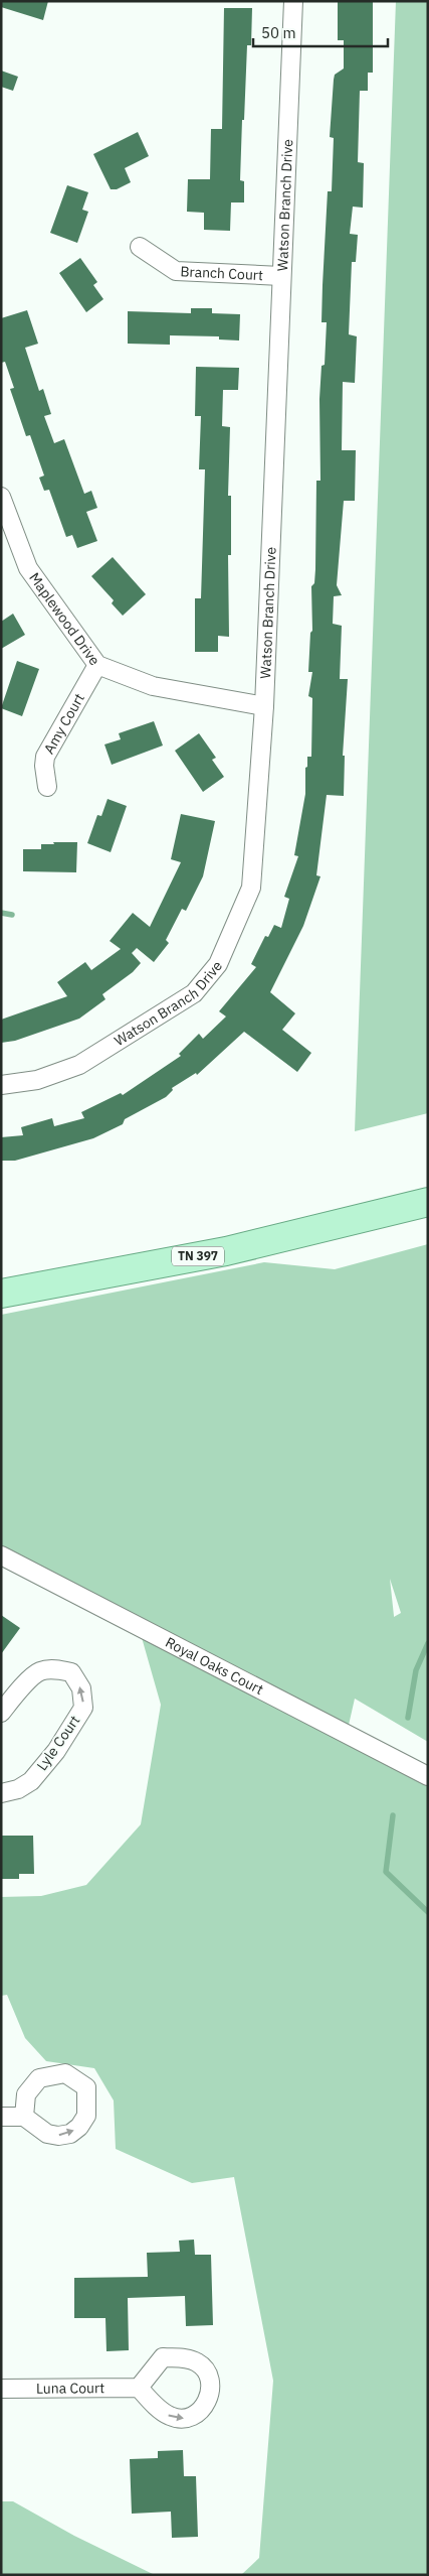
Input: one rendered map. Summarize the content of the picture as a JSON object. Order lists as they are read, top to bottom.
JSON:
{
  "streets": {
    "main road": ["TN 397"],
    "street": [
      "Watson Branch Drive",
      "Branch Court",
      "Maplewood Drive",
      "Amy Court",
      "Royal Oaks Court",
      "Lyle Court",
      "Luna Court"
    ]
  },
  "crossings": [
    ["Watson Branch Drive", "Branch Court"],
    ["Watson Branch Drive", "Maplewood Drive"],
    ["Maplewood Drive", "Amy Court"]
  ],
  "scale_bar": "50 m"
}
